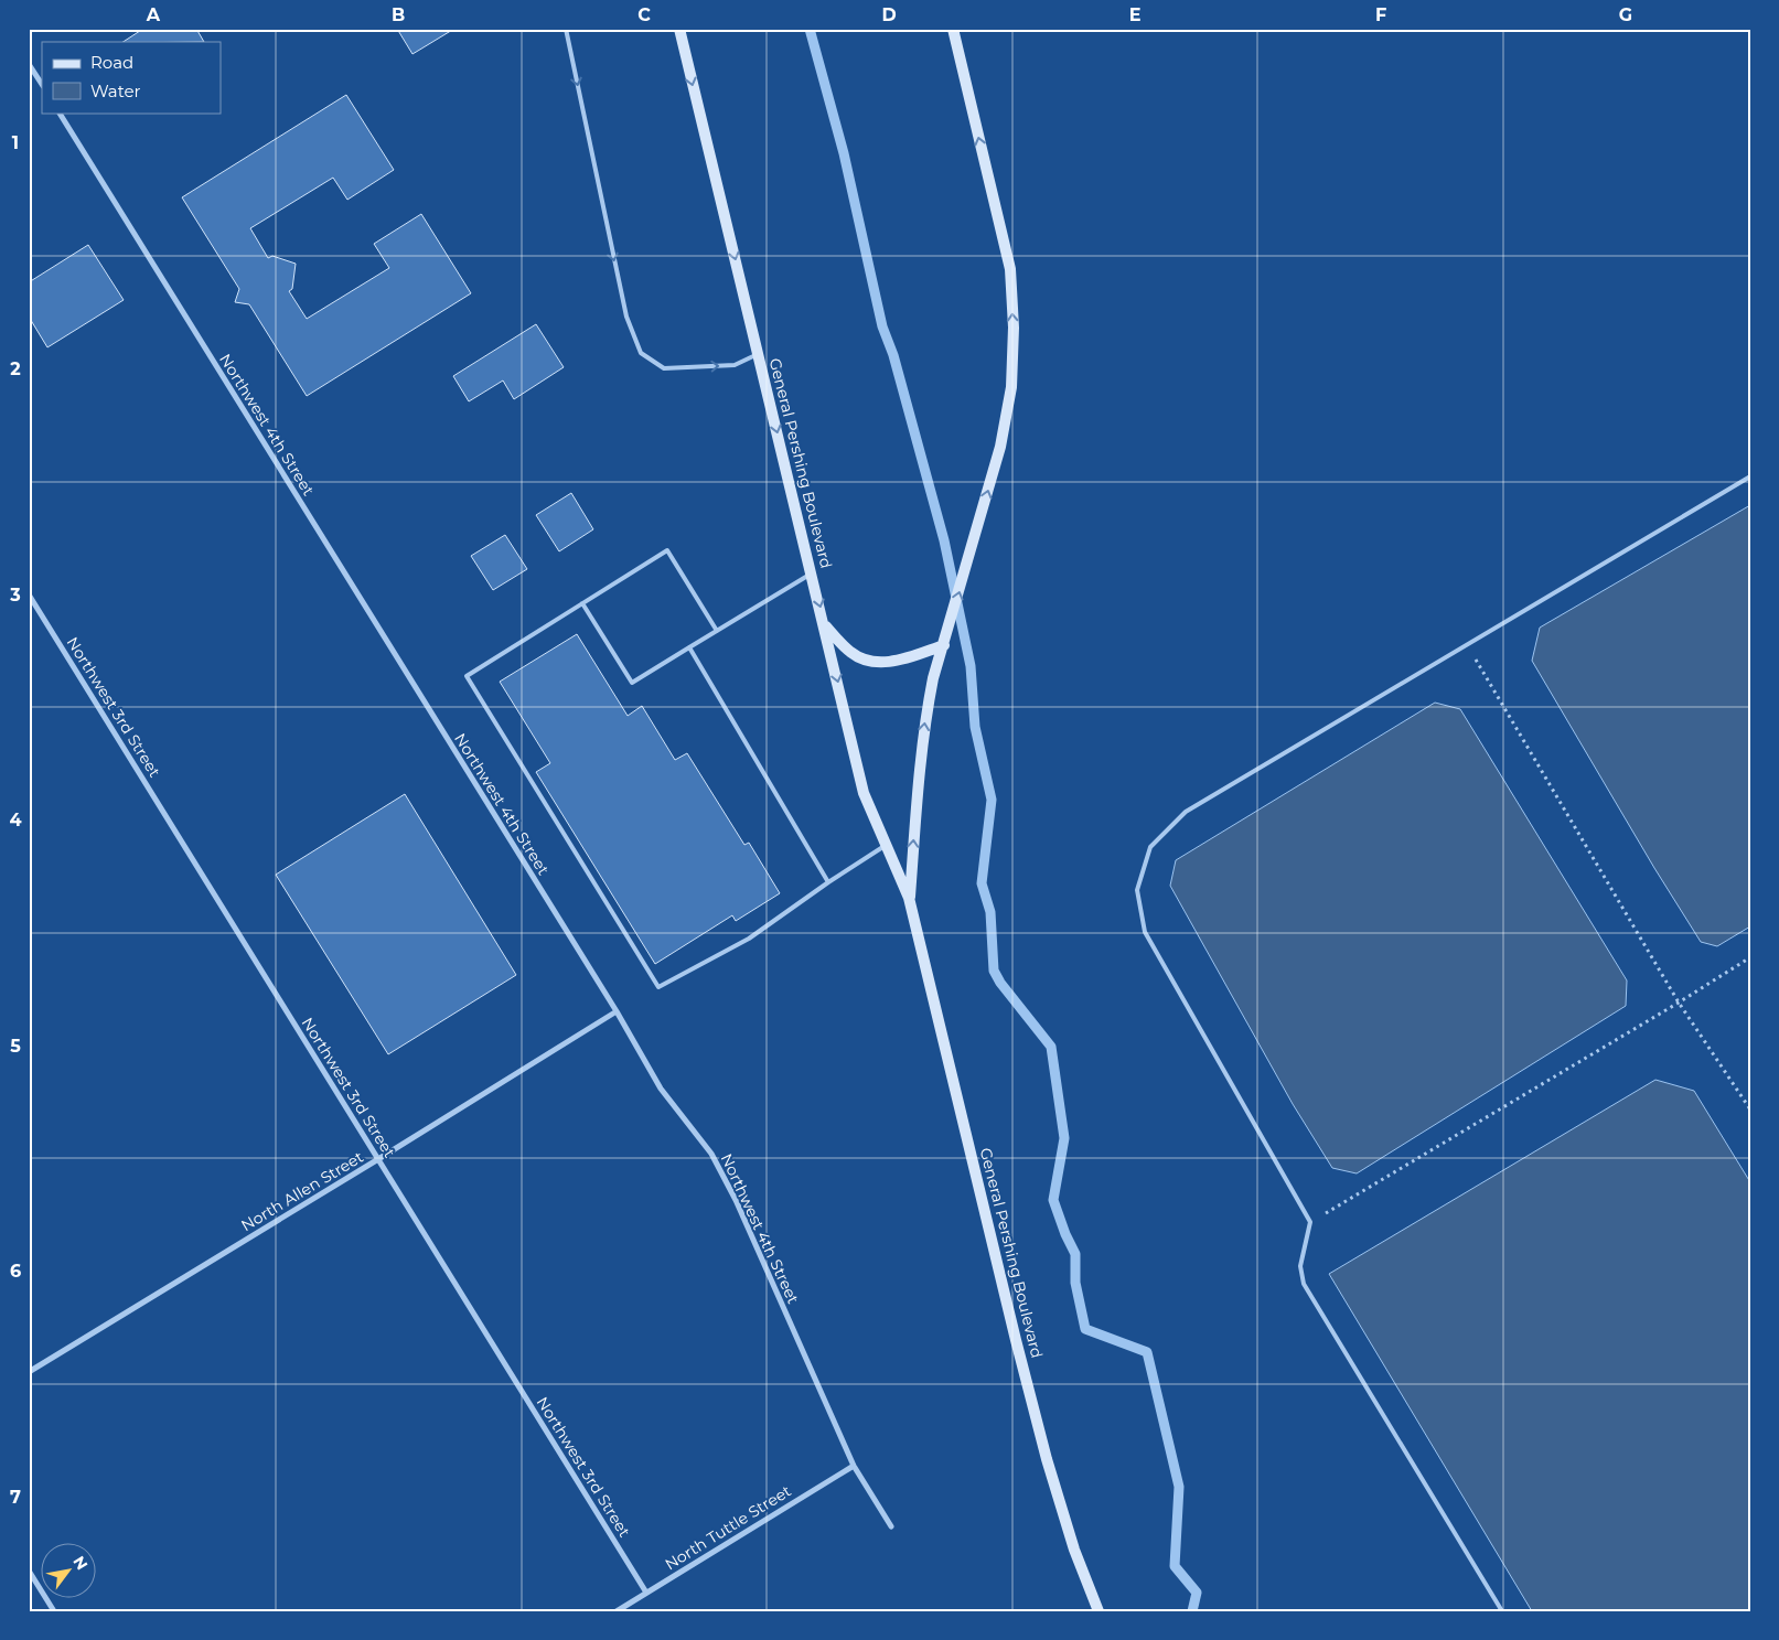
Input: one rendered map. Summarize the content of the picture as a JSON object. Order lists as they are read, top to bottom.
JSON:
{
  "streets": {
    "main road": ["General Pershing Boulevard"],
    "street": [
      "Northwest 4th Street",
      "Northwest 3rd Street",
      "North Allen Street",
      "North Tuttle Street"
    ]
  },
  "crossings": [
    ["Northwest 4th Street", "North Allen Street"],
    ["Northwest 4th Street", "North Tuttle Street"],
    ["Northwest 3rd Street", "North Allen Street"],
    ["Northwest 3rd Street", "North Tuttle Street"]
  ],
  "legend": ["Road", "Water"],
  "north": "top right",
  "grid": {
    "columns": [
      "A",
      "B",
      "C",
      "D",
      "E",
      "F",
      "G"
    ],
    "rows": [
      "1",
      "2",
      "3",
      "4",
      "5",
      "6",
      "7"
    ]
  }
}
